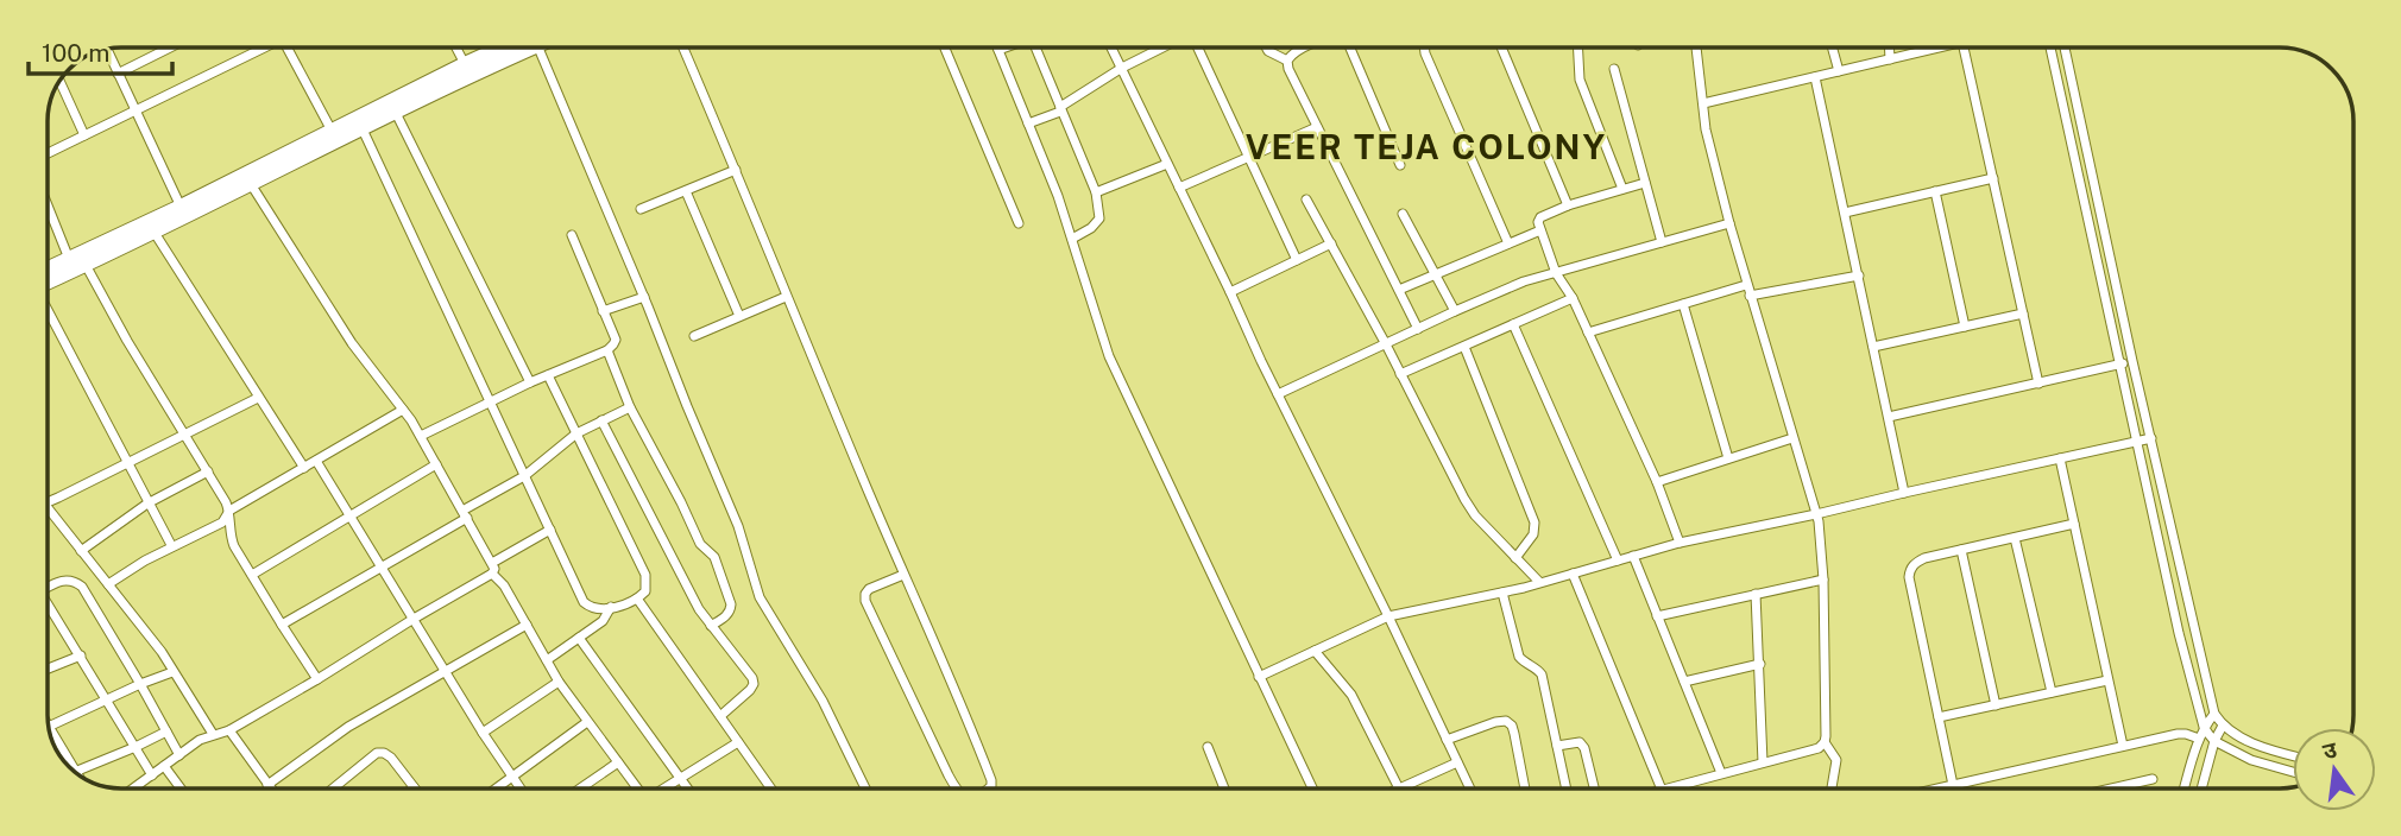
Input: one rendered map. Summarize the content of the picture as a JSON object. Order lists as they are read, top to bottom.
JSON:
{
  "districts": ["VEER TEJA COLONY"],
  "scale_bar": "100 m",
  "north": "top"
}
